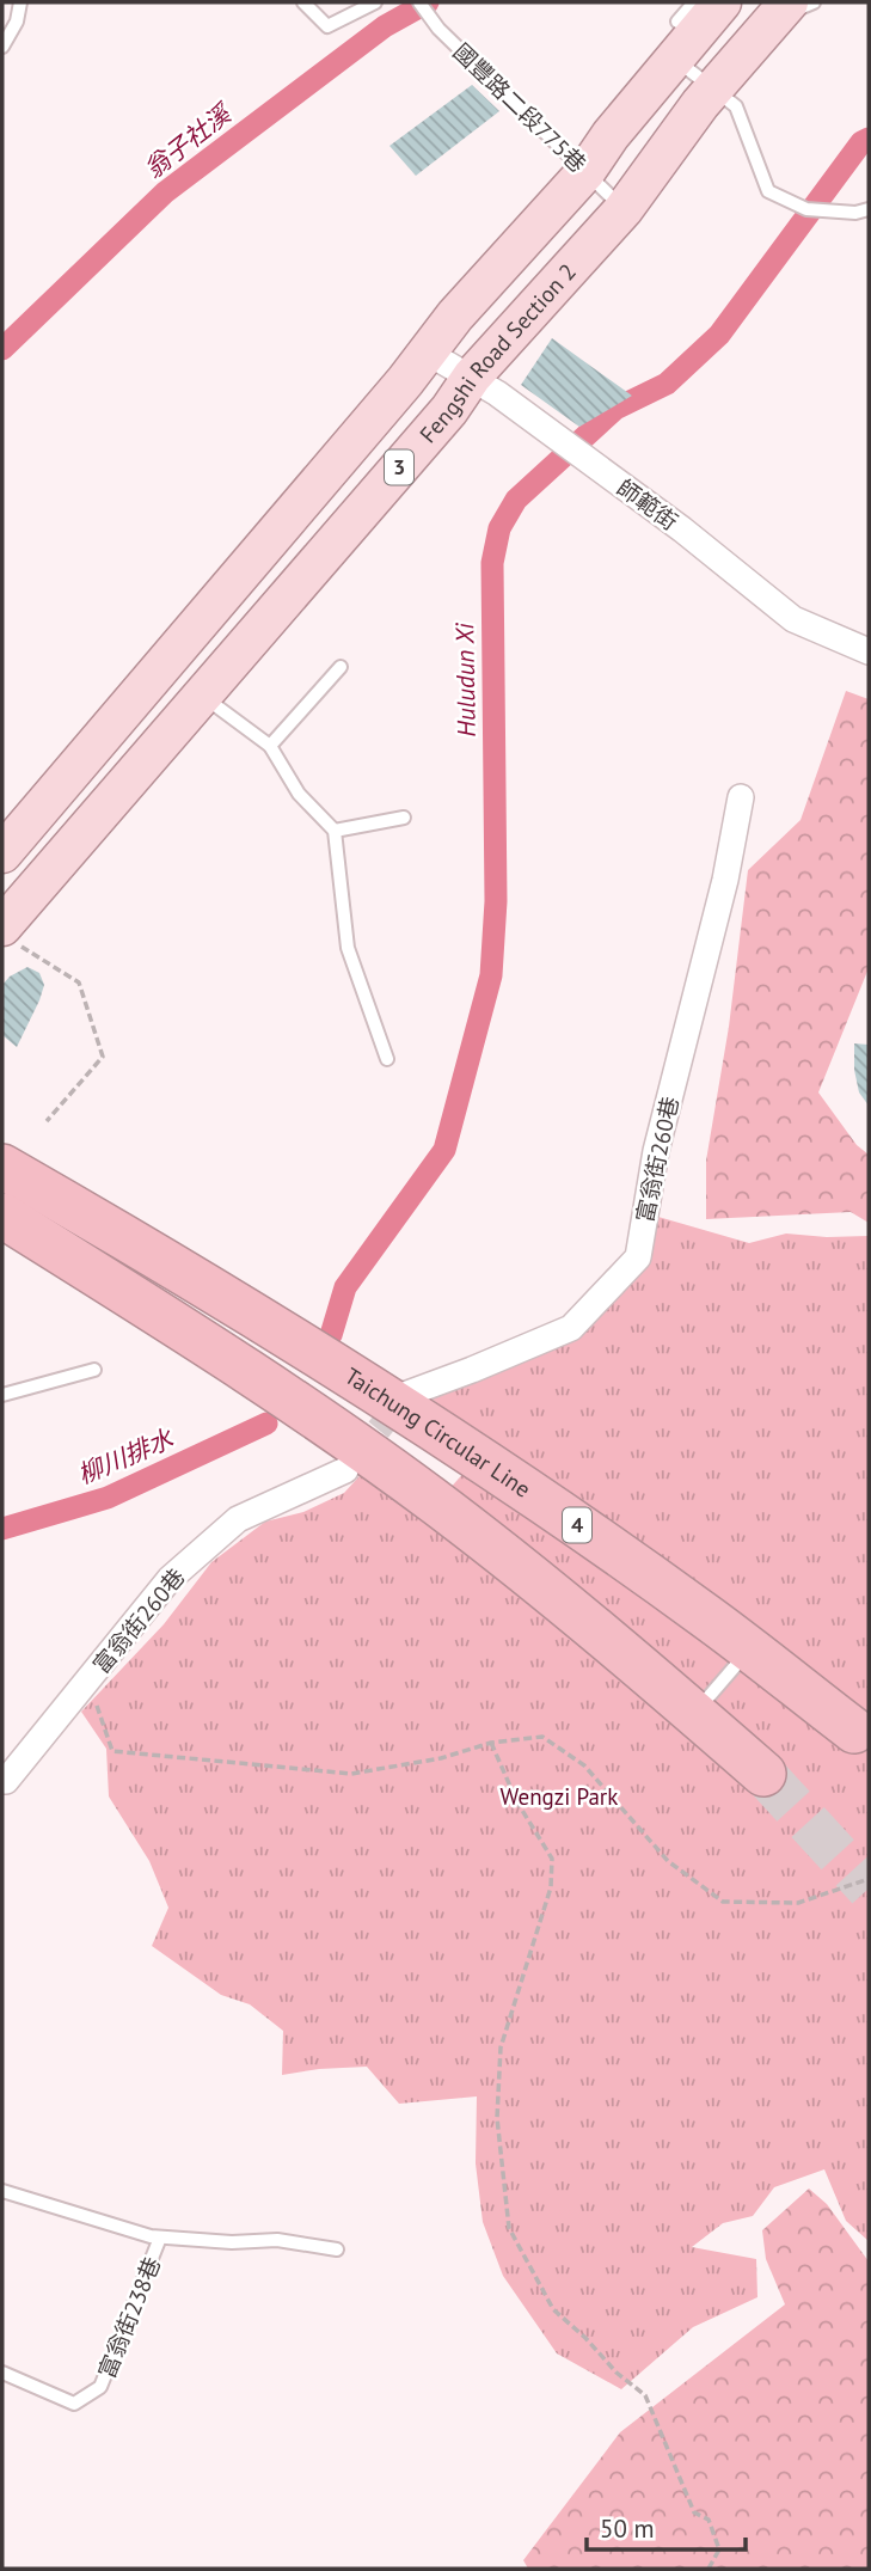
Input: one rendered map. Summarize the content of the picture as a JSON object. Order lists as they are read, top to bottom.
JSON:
{
  "streets": {
    "highway": ["Taichung Circular Line", "4"],
    "main road": ["Fengshi Road Section 2", "3"],
    "street": ["師範街", "富翁街260巷"],
    "lane": ["國豐路二段775巷", "富翁街238巷"]
  },
  "crossings": [
    ["國豐路二段775巷", "Fengshi Road Section 2"],
    ["國豐路二段775巷", "3"],
    ["Fengshi Road Section 2", "師範街"],
    ["3", "師範街"]
  ],
  "water": ["翁子社溪", "Huludun Xi", "柳川排水"],
  "parks": ["Wengzi Park"],
  "scale_bar": "50 m"
}
